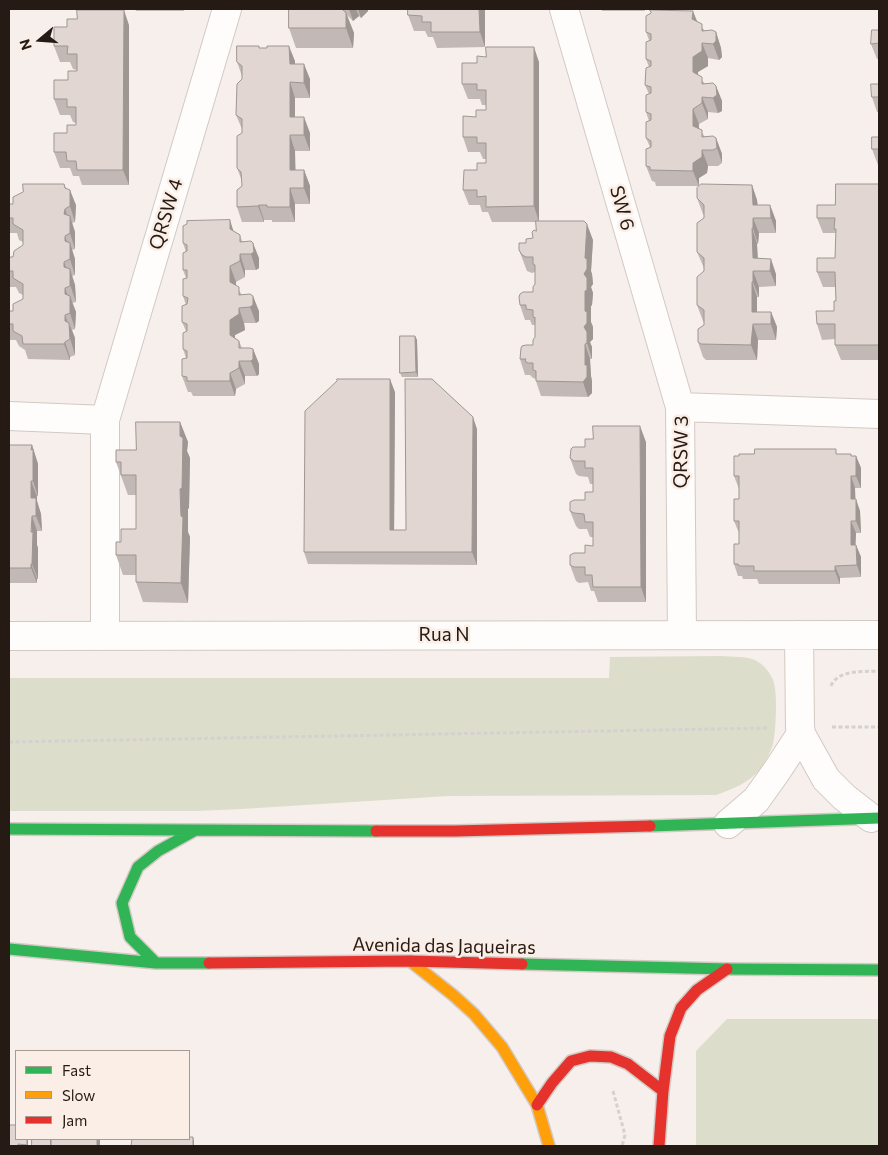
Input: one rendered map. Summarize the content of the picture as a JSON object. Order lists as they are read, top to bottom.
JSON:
{
  "streets": {
    "main road": ["Avenida das Jaqueiras"],
    "street": [
      "SW 6",
      "QRSW 4",
      "QRSW 3",
      "Rua N"
    ]
  },
  "crossings": [
    ["SW 6", "QRSW 3"],
    ["QRSW 4", "Rua N"],
    ["QRSW 3", "Rua N"]
  ],
  "legend": ["Fast", "Slow", "Jam"],
  "north": "left"
}
